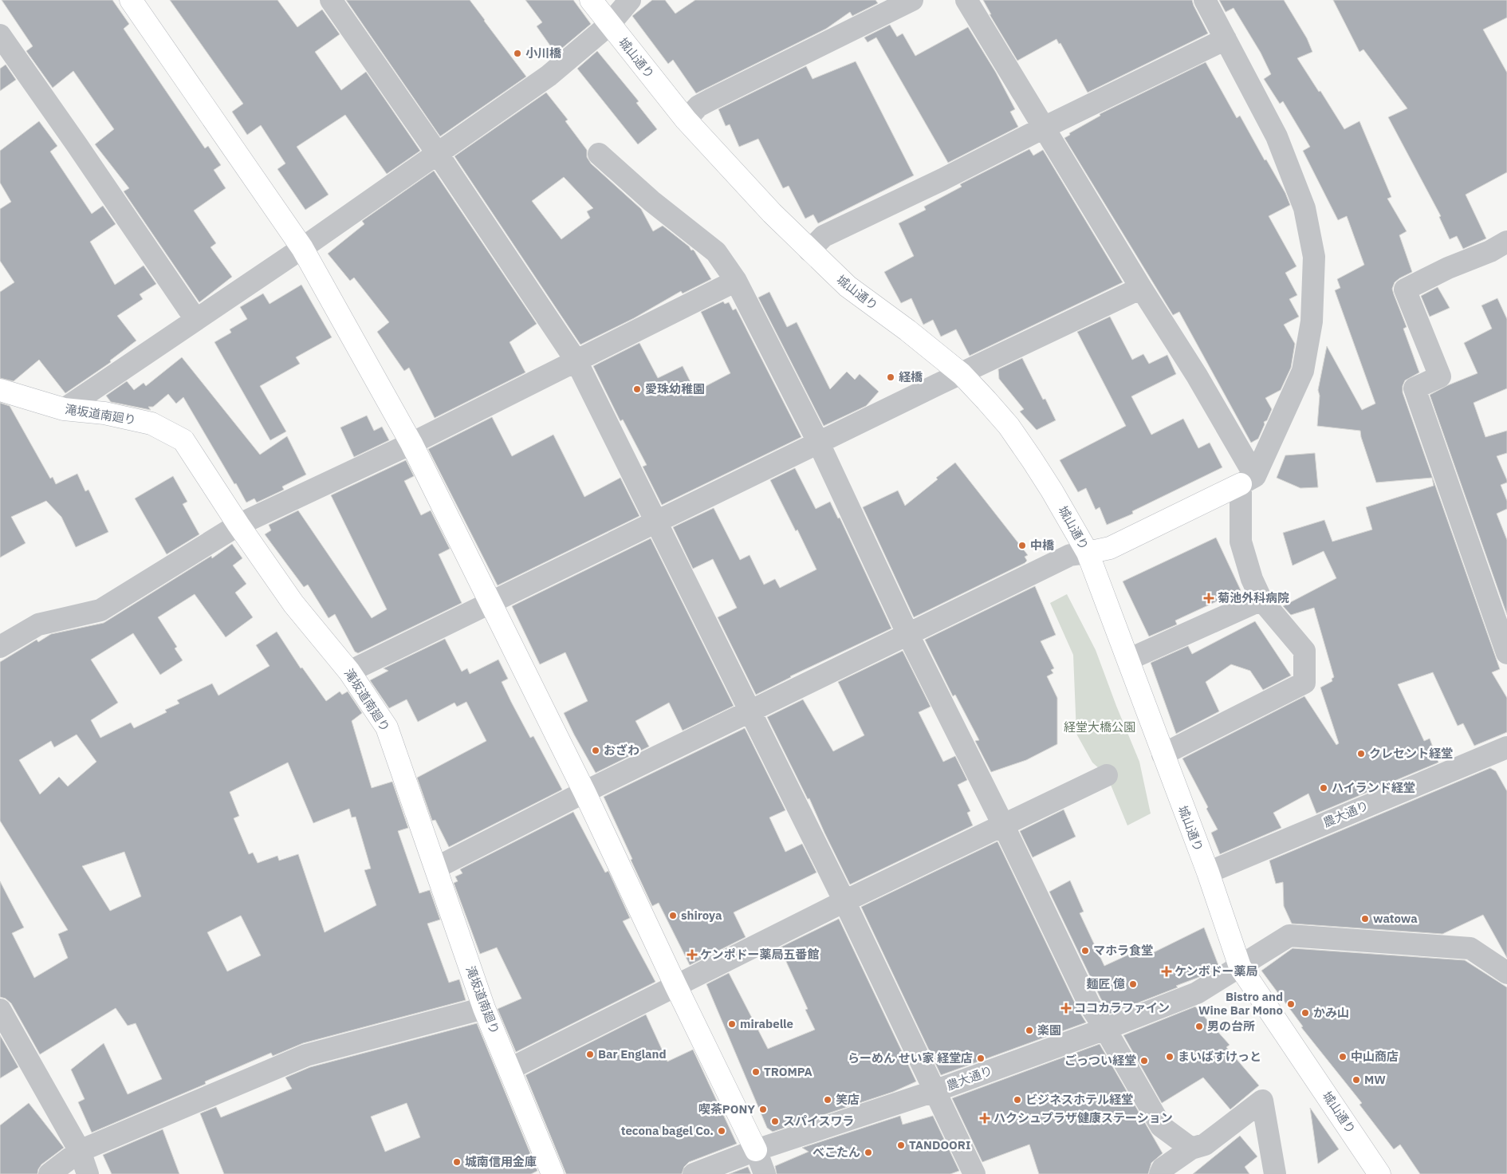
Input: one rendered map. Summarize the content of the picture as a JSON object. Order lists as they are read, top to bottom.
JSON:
{
  "streets": {
    "street": ["城山通り", "滝坂道南廻り", "農大通り"]
  },
  "crossings": [
    ["城山通り", "農大通り"]
  ],
  "parks": ["経堂大橋公園"],
  "places": {
    "other": [
      "小川橋",
      "経橋",
      "愛珠幼稚園",
      "中橋",
      "おざわ",
      "クレセント経堂",
      "ハイランド経堂",
      "shiroya",
      "watowa",
      "マホラ食堂",
      "麺匠 億",
      "Bistro and Wine Bar Mono",
      "かみ山",
      "mirabelle",
      "男の台所",
      "楽園",
      "Bar England",
      "まいばすけっと",
      "中山商店",
      "らーめん せい家 経堂店",
      "ごっつい経堂",
      "TROMPA",
      "MW",
      "笑店",
      "ビジネスホテル経堂",
      "喫茶PONY",
      "スパイスワラ",
      "tecona bagel Co.",
      "TANDOORI",
      "べこたん",
      "城南信用金庫"
    ],
    "health": [
      "菊池外科病院",
      "ケンポドー薬局五番館",
      "ケンボドー薬局",
      "ココカラファイン",
      "ハクシュプラザ健康ステーション"
    ]
  }
}
